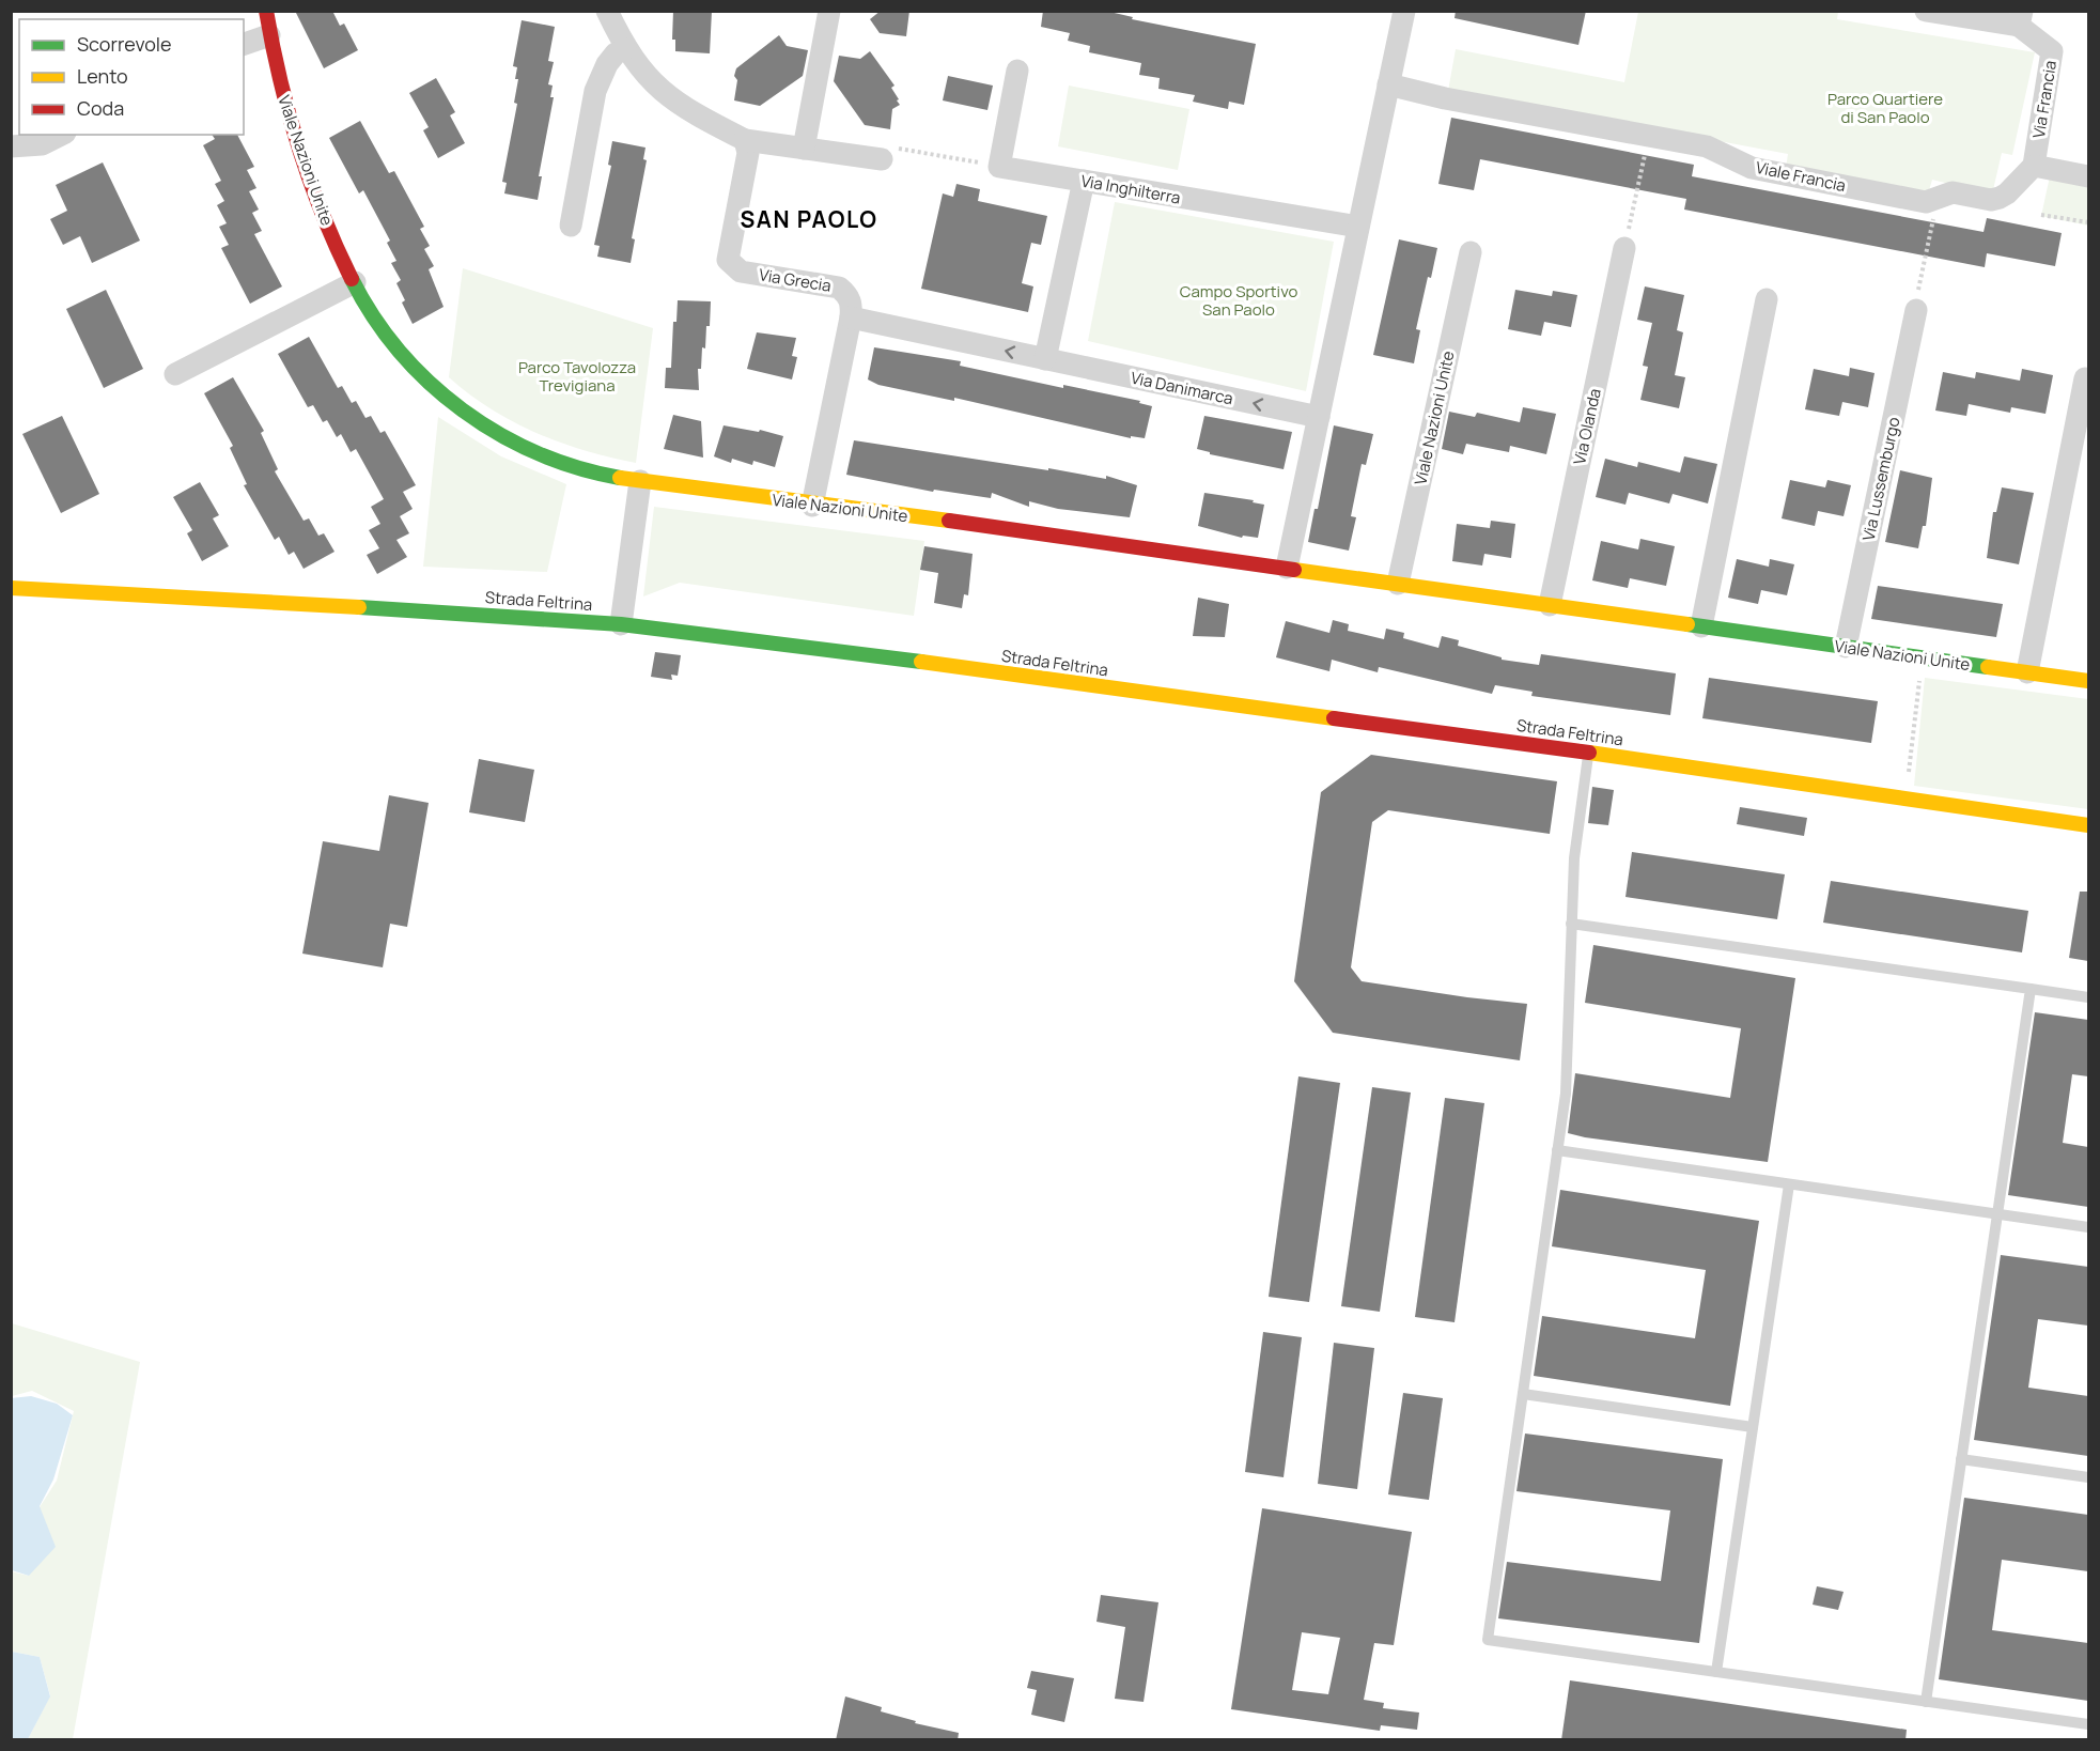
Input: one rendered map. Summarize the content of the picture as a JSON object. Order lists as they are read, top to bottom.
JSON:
{
  "streets": {
    "street": [
      "Via Francia",
      "Viale Nazioni Unite",
      "Viale Francia",
      "Via Inghilterra",
      "Via Grecia",
      "Via Danimarca",
      "Via Olanda",
      "Via Lussemburgo",
      "Strada Feltrina"
    ]
  },
  "crossings": [
    ["Via Francia", "Viale Francia"],
    ["Viale Nazioni Unite", "Via Olanda"],
    ["Viale Nazioni Unite", "Via Lussemburgo"],
    ["Via Grecia", "Via Danimarca"]
  ],
  "one_way": ["Via Danimarca"],
  "districts": ["SAN PAOLO"],
  "parks": ["Parco Quartiere di San Paolo", "Campo Sportivo San Paolo", "Parco Tavolozza Trevigiana"],
  "legend": ["Scorrevole", "Lento", "Coda"]
}
